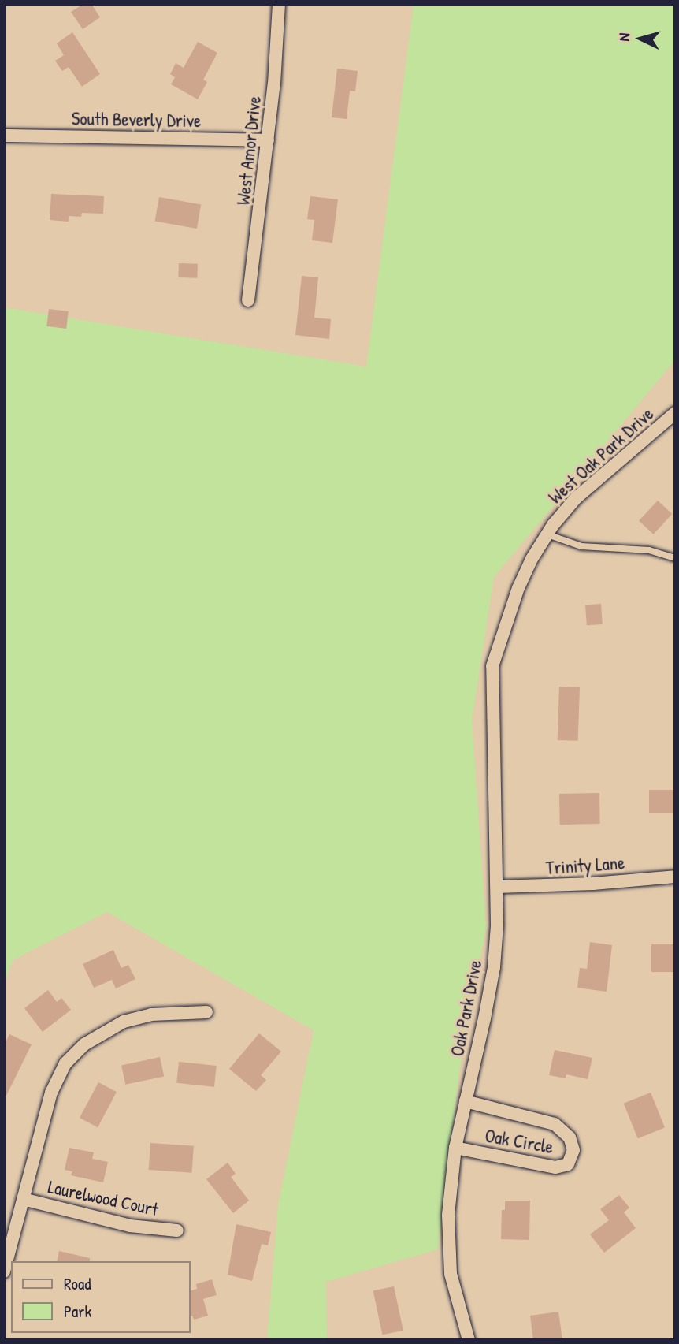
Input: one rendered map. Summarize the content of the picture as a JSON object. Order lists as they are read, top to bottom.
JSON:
{
  "streets": {
    "street": [
      "South Beverly Drive",
      "West Amor Drive",
      "West Oak Park Drive",
      "Trinity Lane",
      "Oak Park Drive",
      "Oak Circle",
      "Laurelwood Court"
    ]
  },
  "crossings": [
    ["South Beverly Drive", "West Amor Drive"],
    ["West Oak Park Drive", "Oak Park Drive"],
    ["Trinity Lane", "Oak Park Drive"],
    ["Oak Park Drive", "Oak Circle"]
  ],
  "legend": ["Road", "Park"],
  "north": "left"
}
